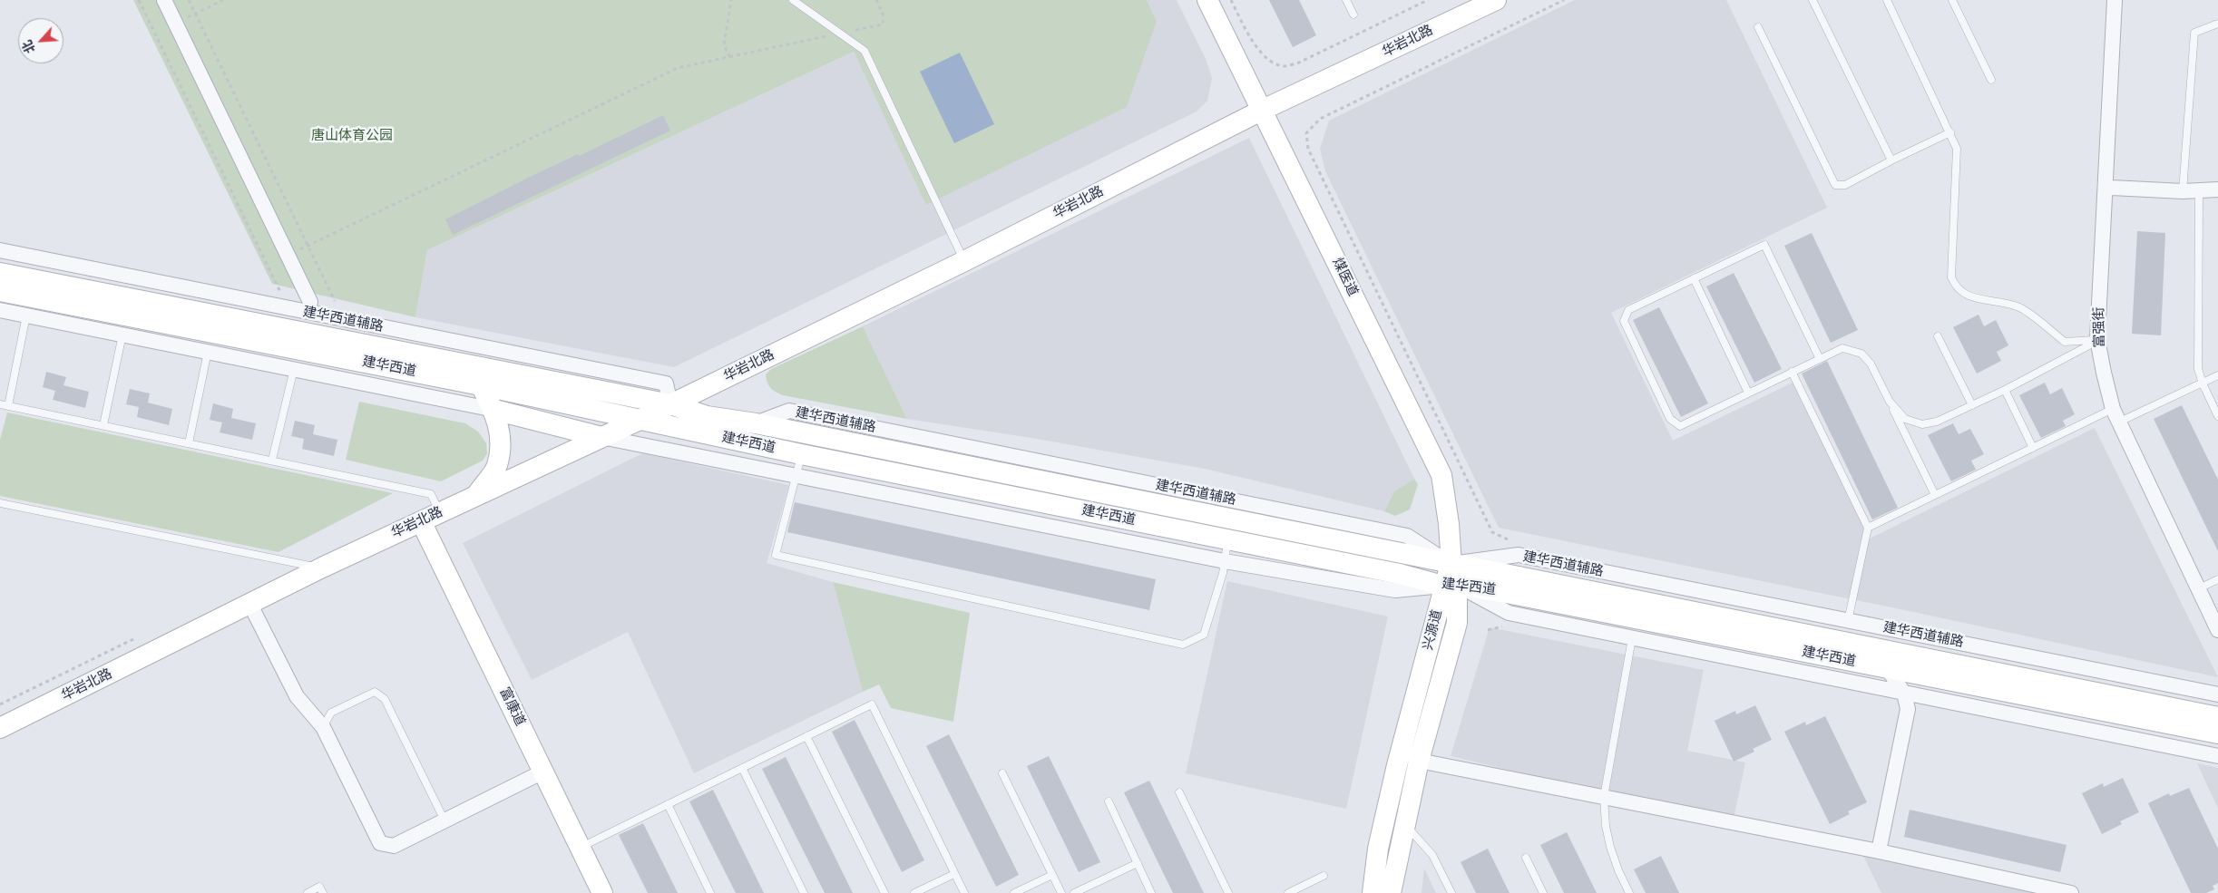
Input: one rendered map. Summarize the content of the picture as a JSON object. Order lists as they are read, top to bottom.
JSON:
{
  "streets": {
    "main road": [
      "华岩北路",
      "煤医道",
      "建华西道",
      "兴源道",
      "富康道"
    ],
    "street": ["建华西道辅路", "富强街"]
  },
  "crossings": [
    ["华岩北路", "煤医道"],
    ["华岩北路", "建华西道辅路"],
    ["华岩北路", "建华西道"],
    ["华岩北路", "富康道"],
    ["煤医道", "建华西道辅路"],
    ["煤医道", "建华西道"],
    ["煤医道", "兴源道"],
    ["建华西道辅路", "建华西道"],
    ["建华西道辅路", "兴源道"],
    ["建华西道", "兴源道"]
  ],
  "parks": ["唐山体育公园"],
  "north": "bottom left"
}
